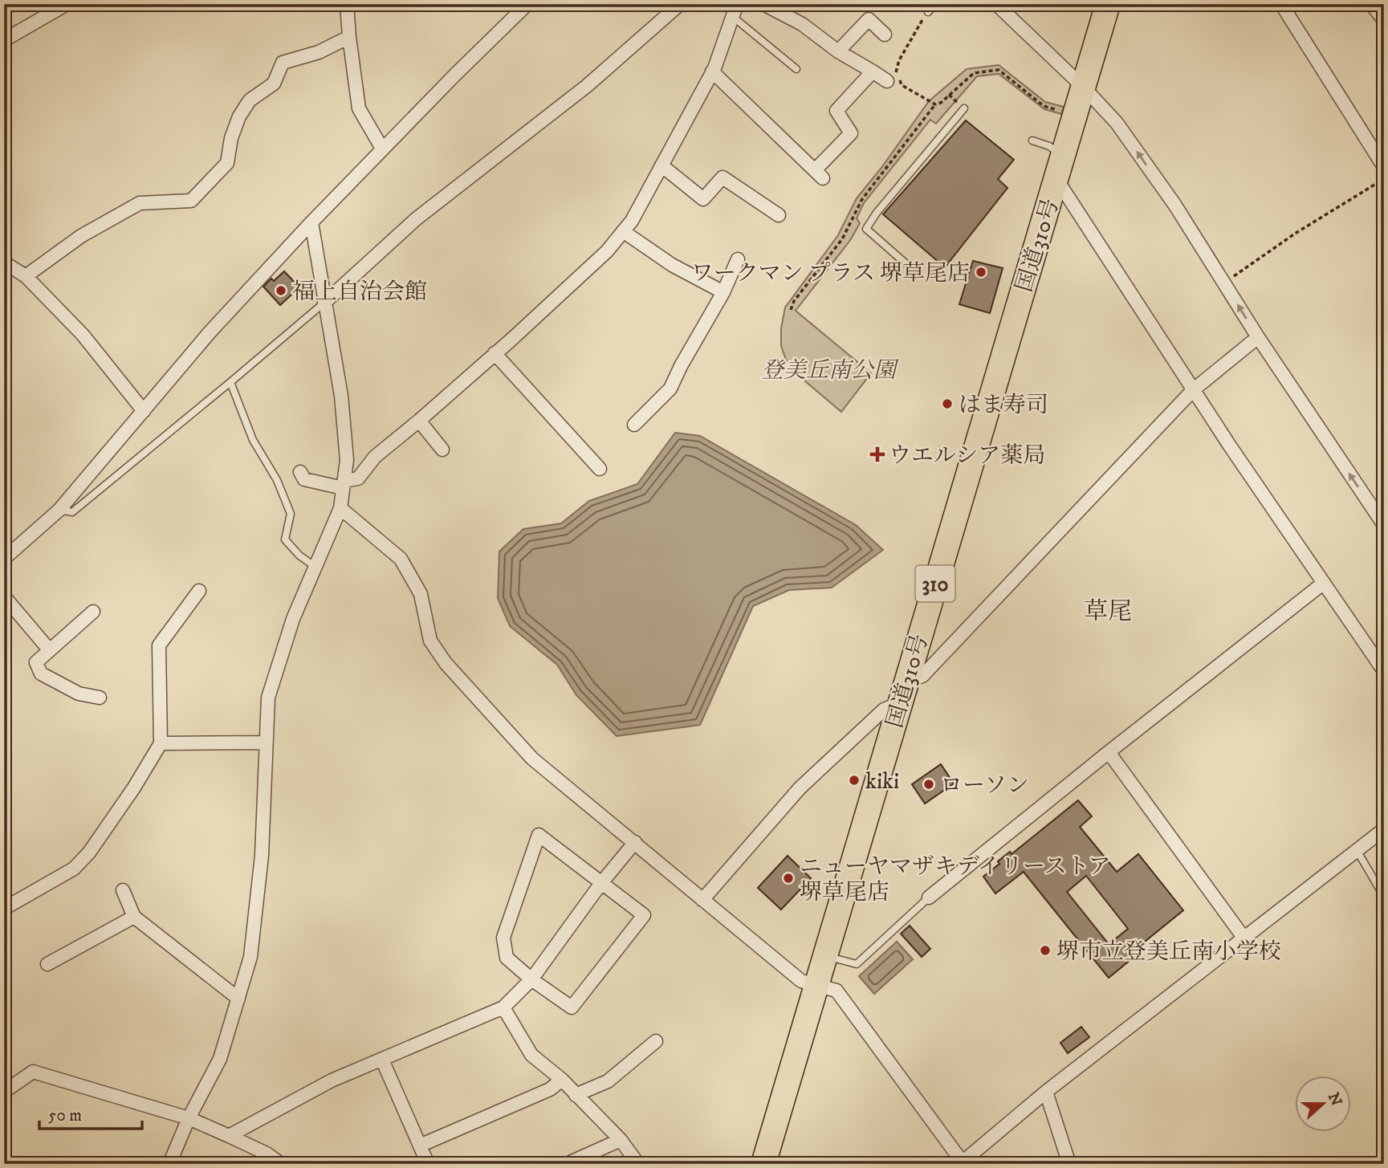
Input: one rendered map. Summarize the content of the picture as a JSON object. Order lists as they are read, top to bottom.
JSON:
{
  "streets": {
    "highway": ["国道310号", "310"]
  },
  "districts": ["草尾"],
  "parks": ["登美丘南公園"],
  "places": {
    "other": [
      "ワークマン プラス 堺草尾店",
      "福上自治会館",
      "はま寿司",
      "kiki",
      "ローソン",
      "ニューヤマザキデイリーストア 堺草尾店",
      "堺市立登美丘南小学校"
    ],
    "health": ["ウエルシア薬局"]
  },
  "scale_bar": "50 m",
  "north": "right"
}
